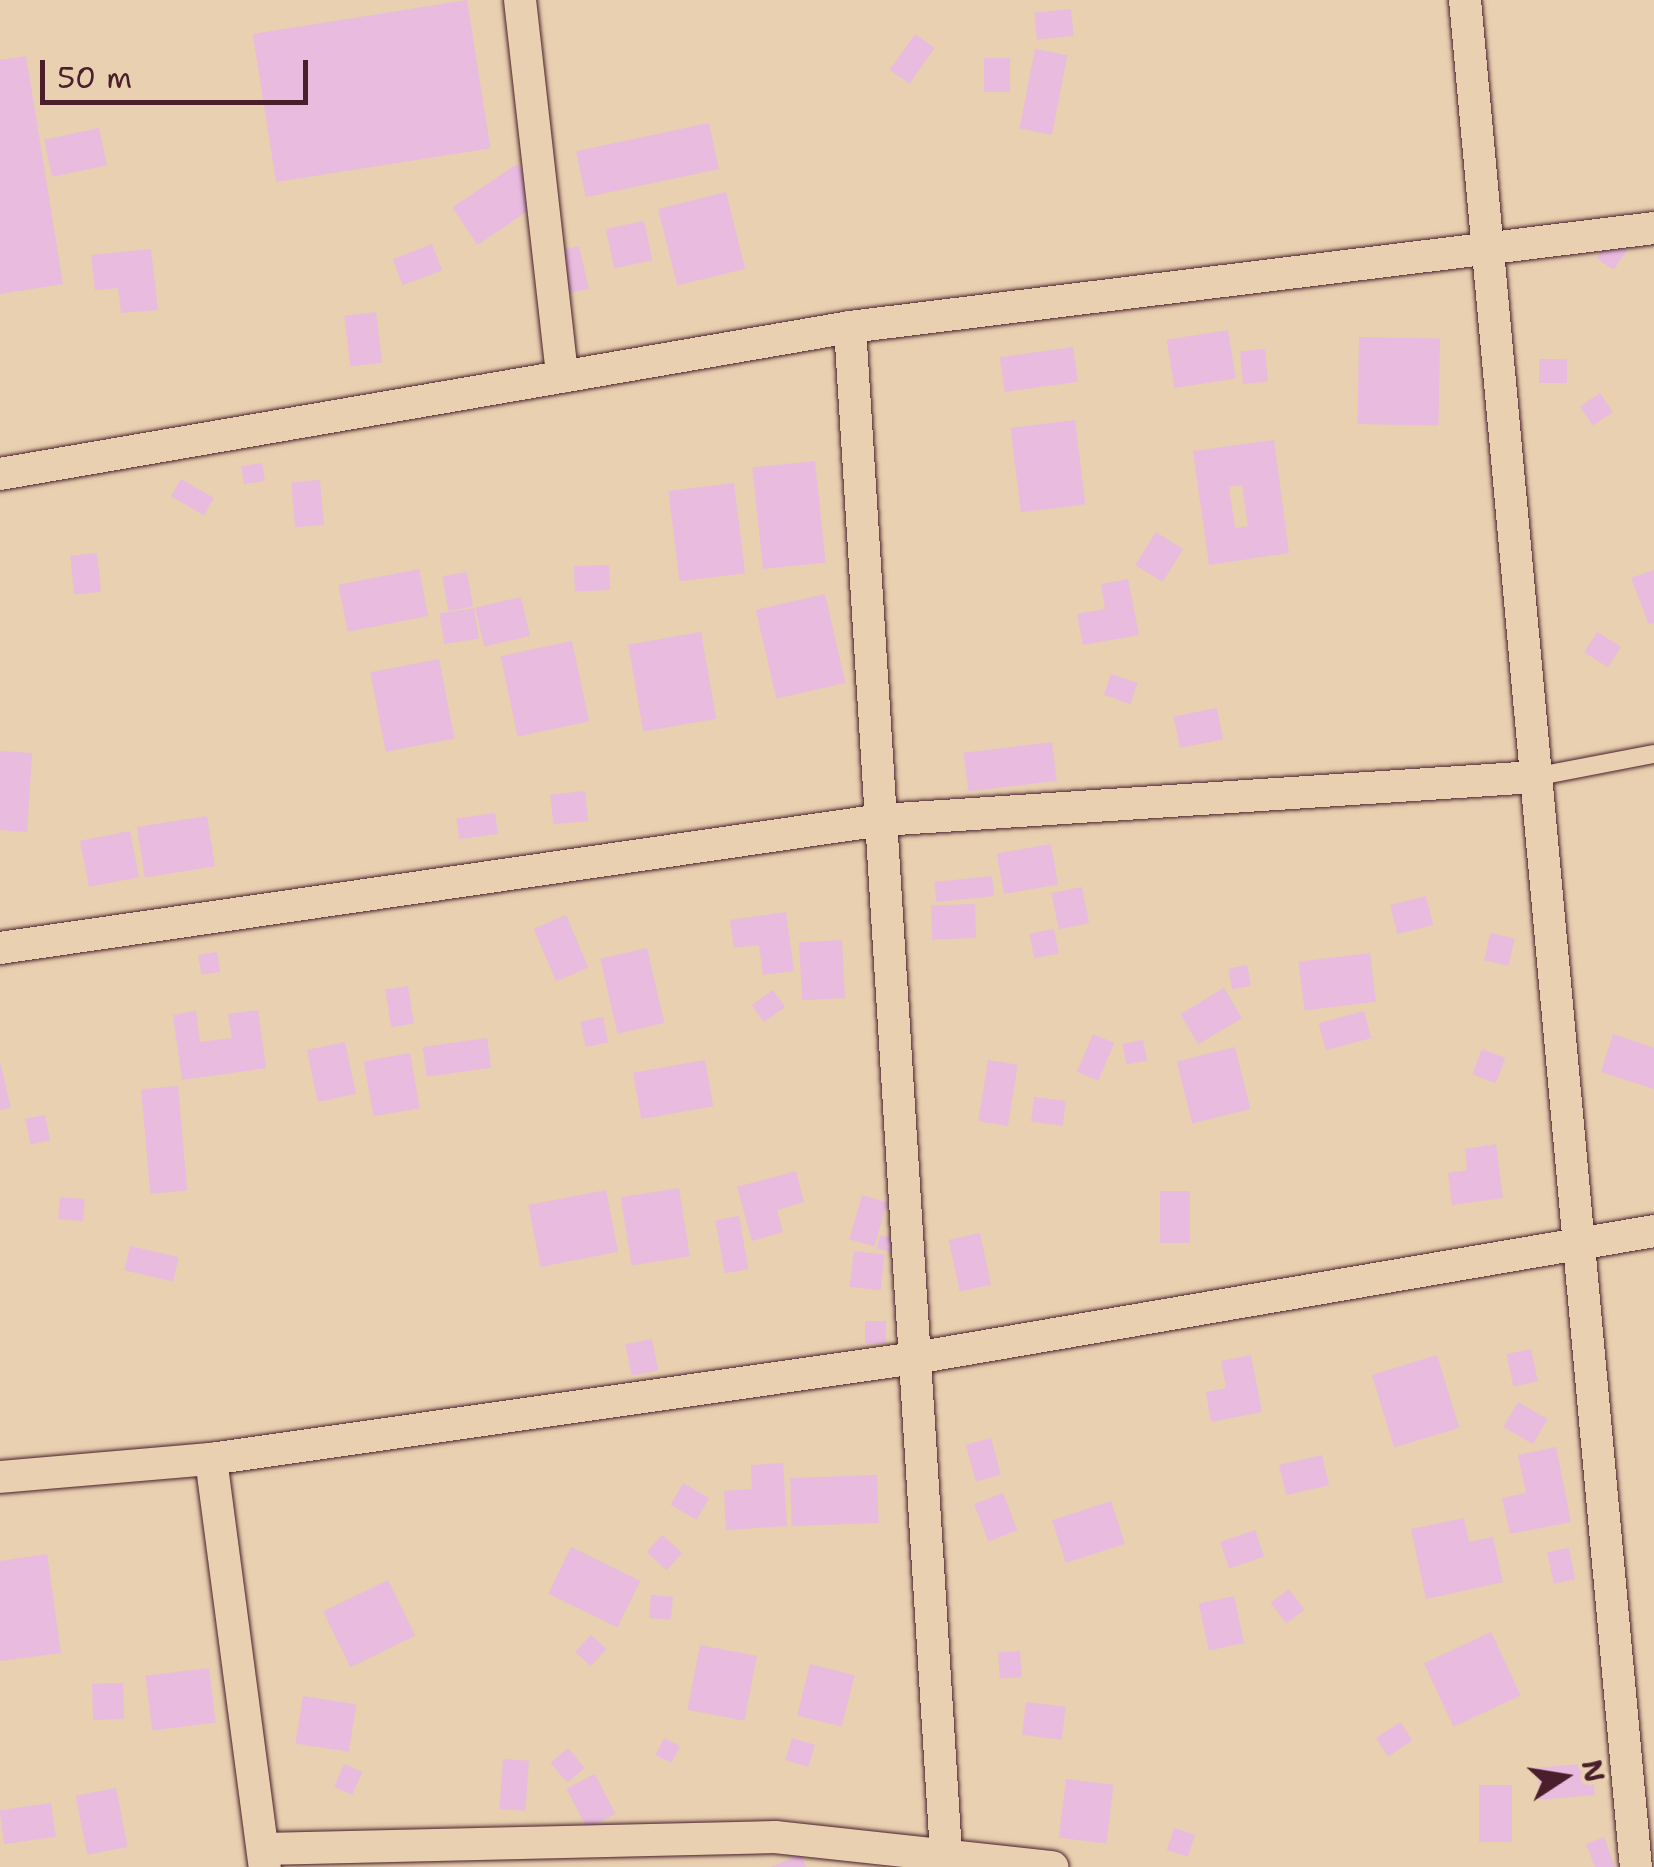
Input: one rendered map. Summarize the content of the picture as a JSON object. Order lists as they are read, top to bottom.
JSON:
{
  "scale_bar": "50 m",
  "north": "right"
}
